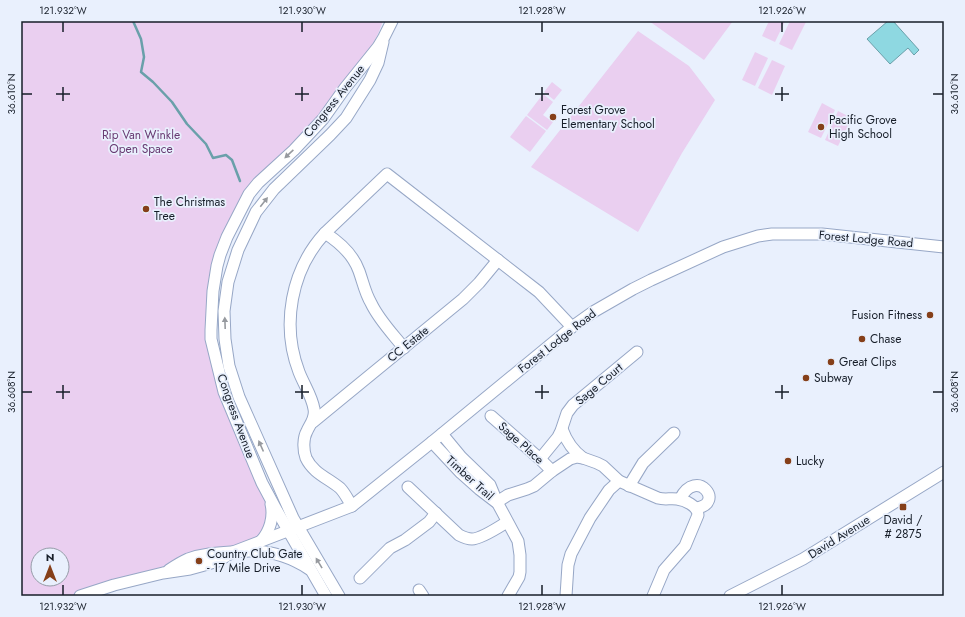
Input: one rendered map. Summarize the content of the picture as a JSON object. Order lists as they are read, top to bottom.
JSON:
{
  "streets": {
    "street": [
      "Congress Avenue",
      "Forest Lodge Road",
      "CC Estate",
      "Sage Court",
      "Sage Place",
      "Timber Trail",
      "David Avenue"
    ]
  },
  "crossings": [
    ["Congress Avenue", "Forest Lodge Road"],
    ["Forest Lodge Road", "Timber Trail"],
    ["Sage Court", "Sage Place"],
    ["Sage Place", "Timber Trail"]
  ],
  "parks": ["Rip Van Winkle Open Space"],
  "places": {
    "other": [
      "Forest Grove Elementary School",
      "Pacific Grove High School",
      "The Christmas Tree",
      "Fusion Fitness",
      "Chase",
      "Great Clips",
      "Subway",
      "Lucky",
      "Country Club Gate - 17 Mile Drive"
    ],
    "transit": ["David / # 2875"]
  },
  "north": "top",
  "coordinates": [
    "121.932°W",
    "121.930°W",
    "121.928°W",
    "121.926°W",
    "36.610°N",
    "36.608°N"
  ]
}
